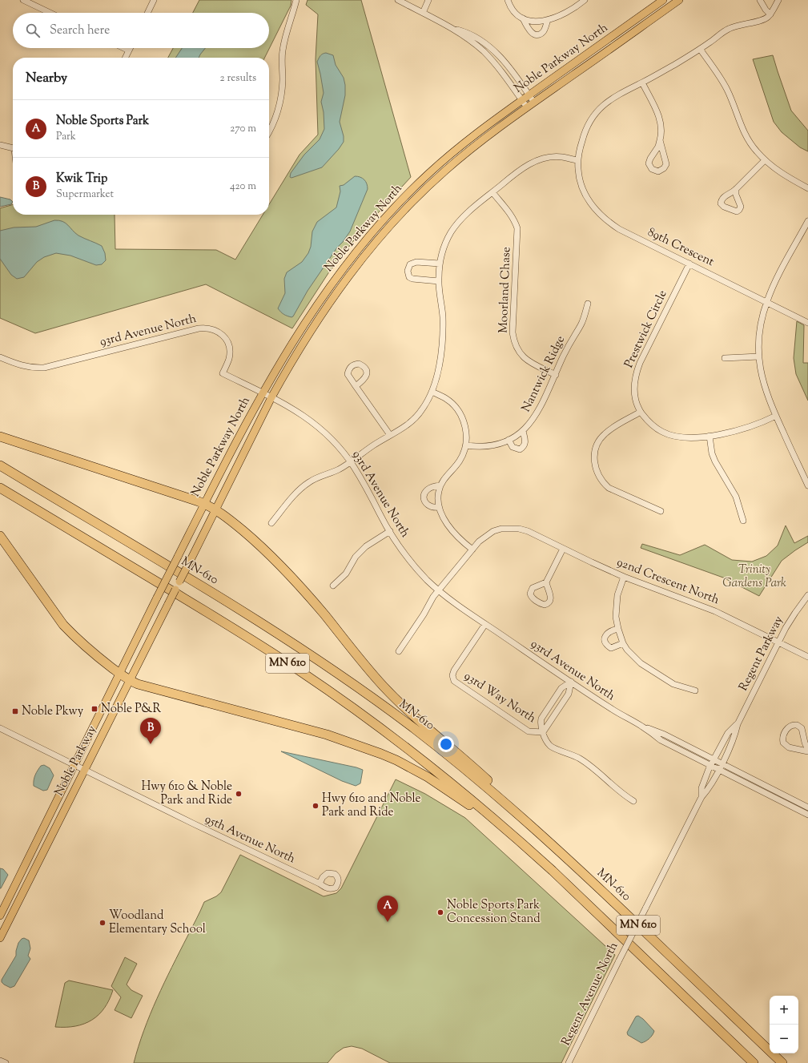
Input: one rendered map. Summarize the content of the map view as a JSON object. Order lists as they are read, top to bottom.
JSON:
{
  "streets": {
    "highway": ["MN-610", "MN 610"],
    "main road": ["Noble Parkway North", "Noble Parkway"],
    "street": [
      "89th Crescent",
      "Moorland Chase",
      "Prestwick Circle",
      "93rd Avenue North",
      "Nantwick Ridge",
      "92nd Crescent North",
      "Regent Parkway",
      "93rd Way North",
      "95th Avenue North",
      "Regent Avenue North"
    ]
  },
  "crossings": [
    ["Noble Parkway North", "93rd Avenue North"],
    ["Noble Parkway North", "Noble Parkway"],
    ["89th Crescent", "Prestwick Circle"],
    ["Moorland Chase", "Nantwick Ridge"],
    ["93rd Avenue North", "Regent Parkway"],
    ["93rd Avenue North", "93rd Way North"],
    ["93rd Avenue North", "Regent Avenue North"],
    ["92nd Crescent North", "Regent Parkway"],
    ["Regent Parkway", "Regent Avenue North"],
    ["Noble Parkway", "95th Avenue North"]
  ],
  "parks": ["Trinity Gardens Park"],
  "places": {
    "transit": ["Noble P&R", "Noble Pkwy"],
    "other": [
      "Hwy 610 & Noble Park and Ride",
      "Hwy 610 and Noble Park and Ride",
      "Noble Sports Park Concession Stand",
      "Woodland Elementary School"
    ]
  },
  "page": {
    "search": "Search here",
    "heading": ["Nearby", "2 results"],
    "list": [
      {
        "mark": "A",
        "name": "Noble Sports Park",
        "note": "Park",
        "value": "270 m"
      },
      {
        "mark": "B",
        "name": "Kwik Trip",
        "note": "Supermarket",
        "value": "420 m"
      }
    ],
    "pins": ["B", "A"],
    "map_buttons": ["+", "−"]
  }
}
